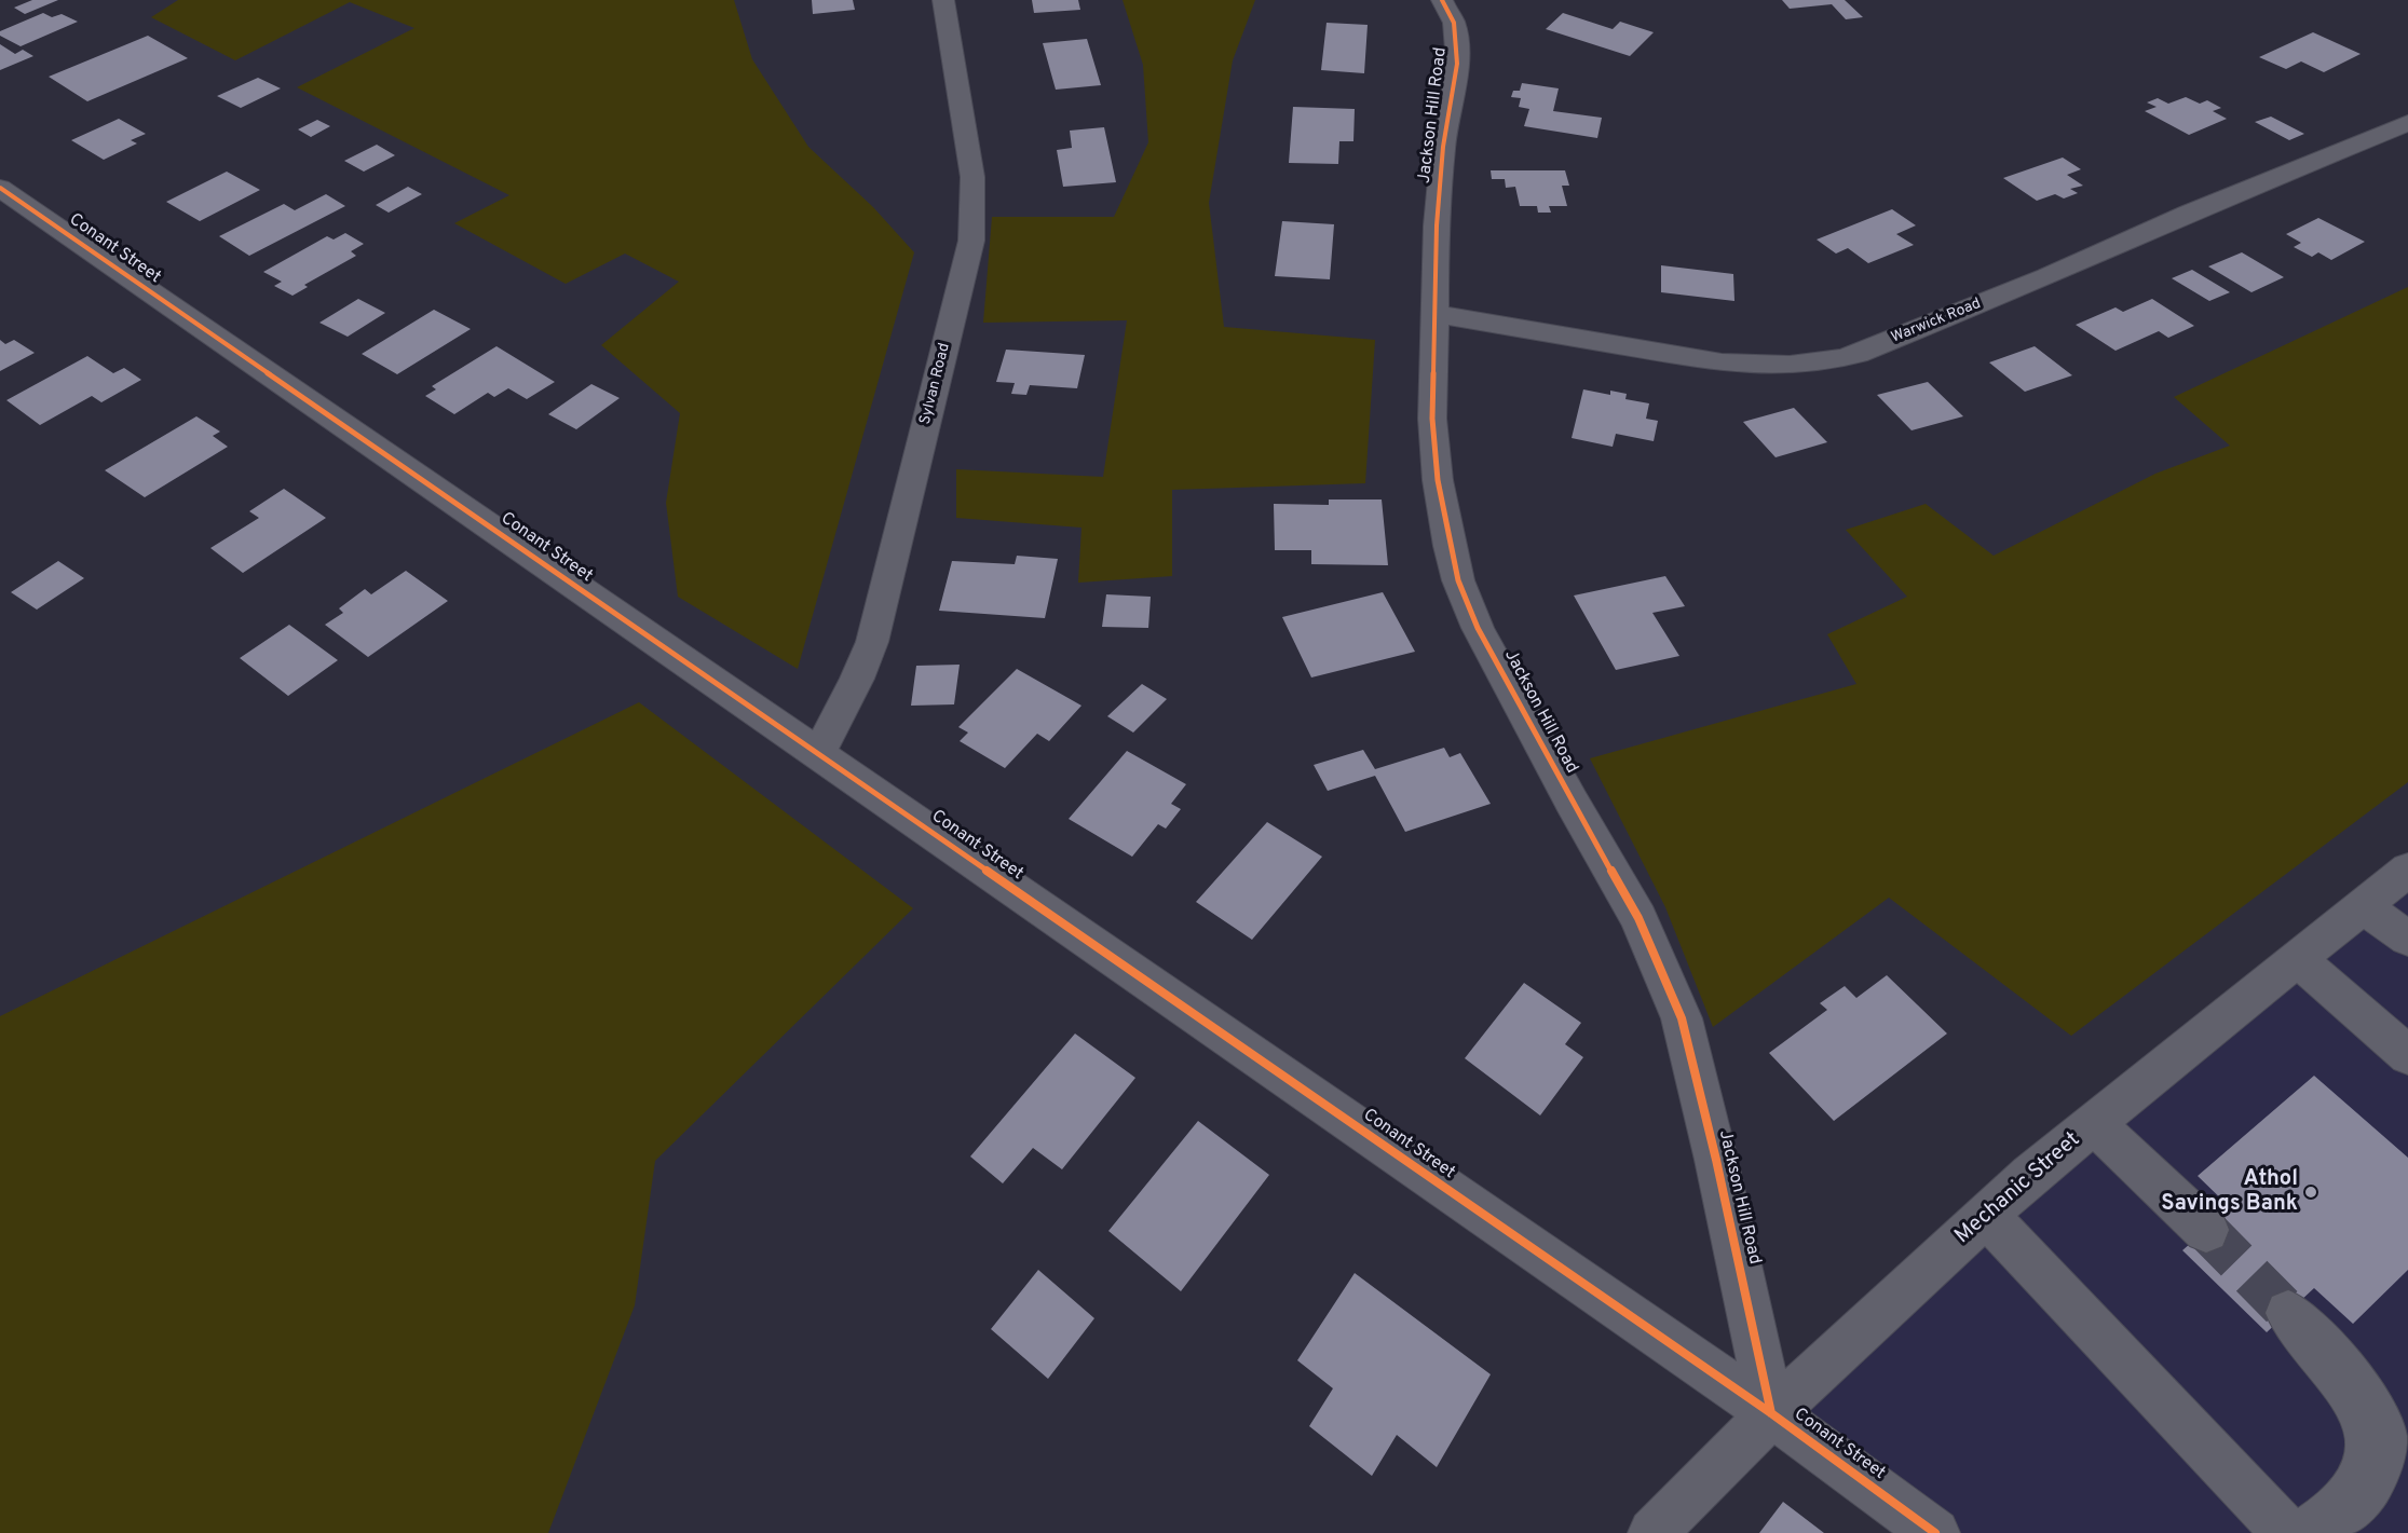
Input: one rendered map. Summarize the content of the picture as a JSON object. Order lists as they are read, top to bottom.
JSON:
{
  "streets": {
    "street": [
      "Jackson Hill Road",
      "Conant Street",
      "Warwick Road",
      "Sylvan Road",
      "Mechanic Street"
    ]
  },
  "crossings": [
    ["Jackson Hill Road", "Conant Street"],
    ["Jackson Hill Road", "Warwick Road"],
    ["Jackson Hill Road", "Mechanic Street"],
    ["Conant Street", "Sylvan Road"],
    ["Conant Street", "Mechanic Street"]
  ],
  "places": ["Athol Savings Bank"]
}
